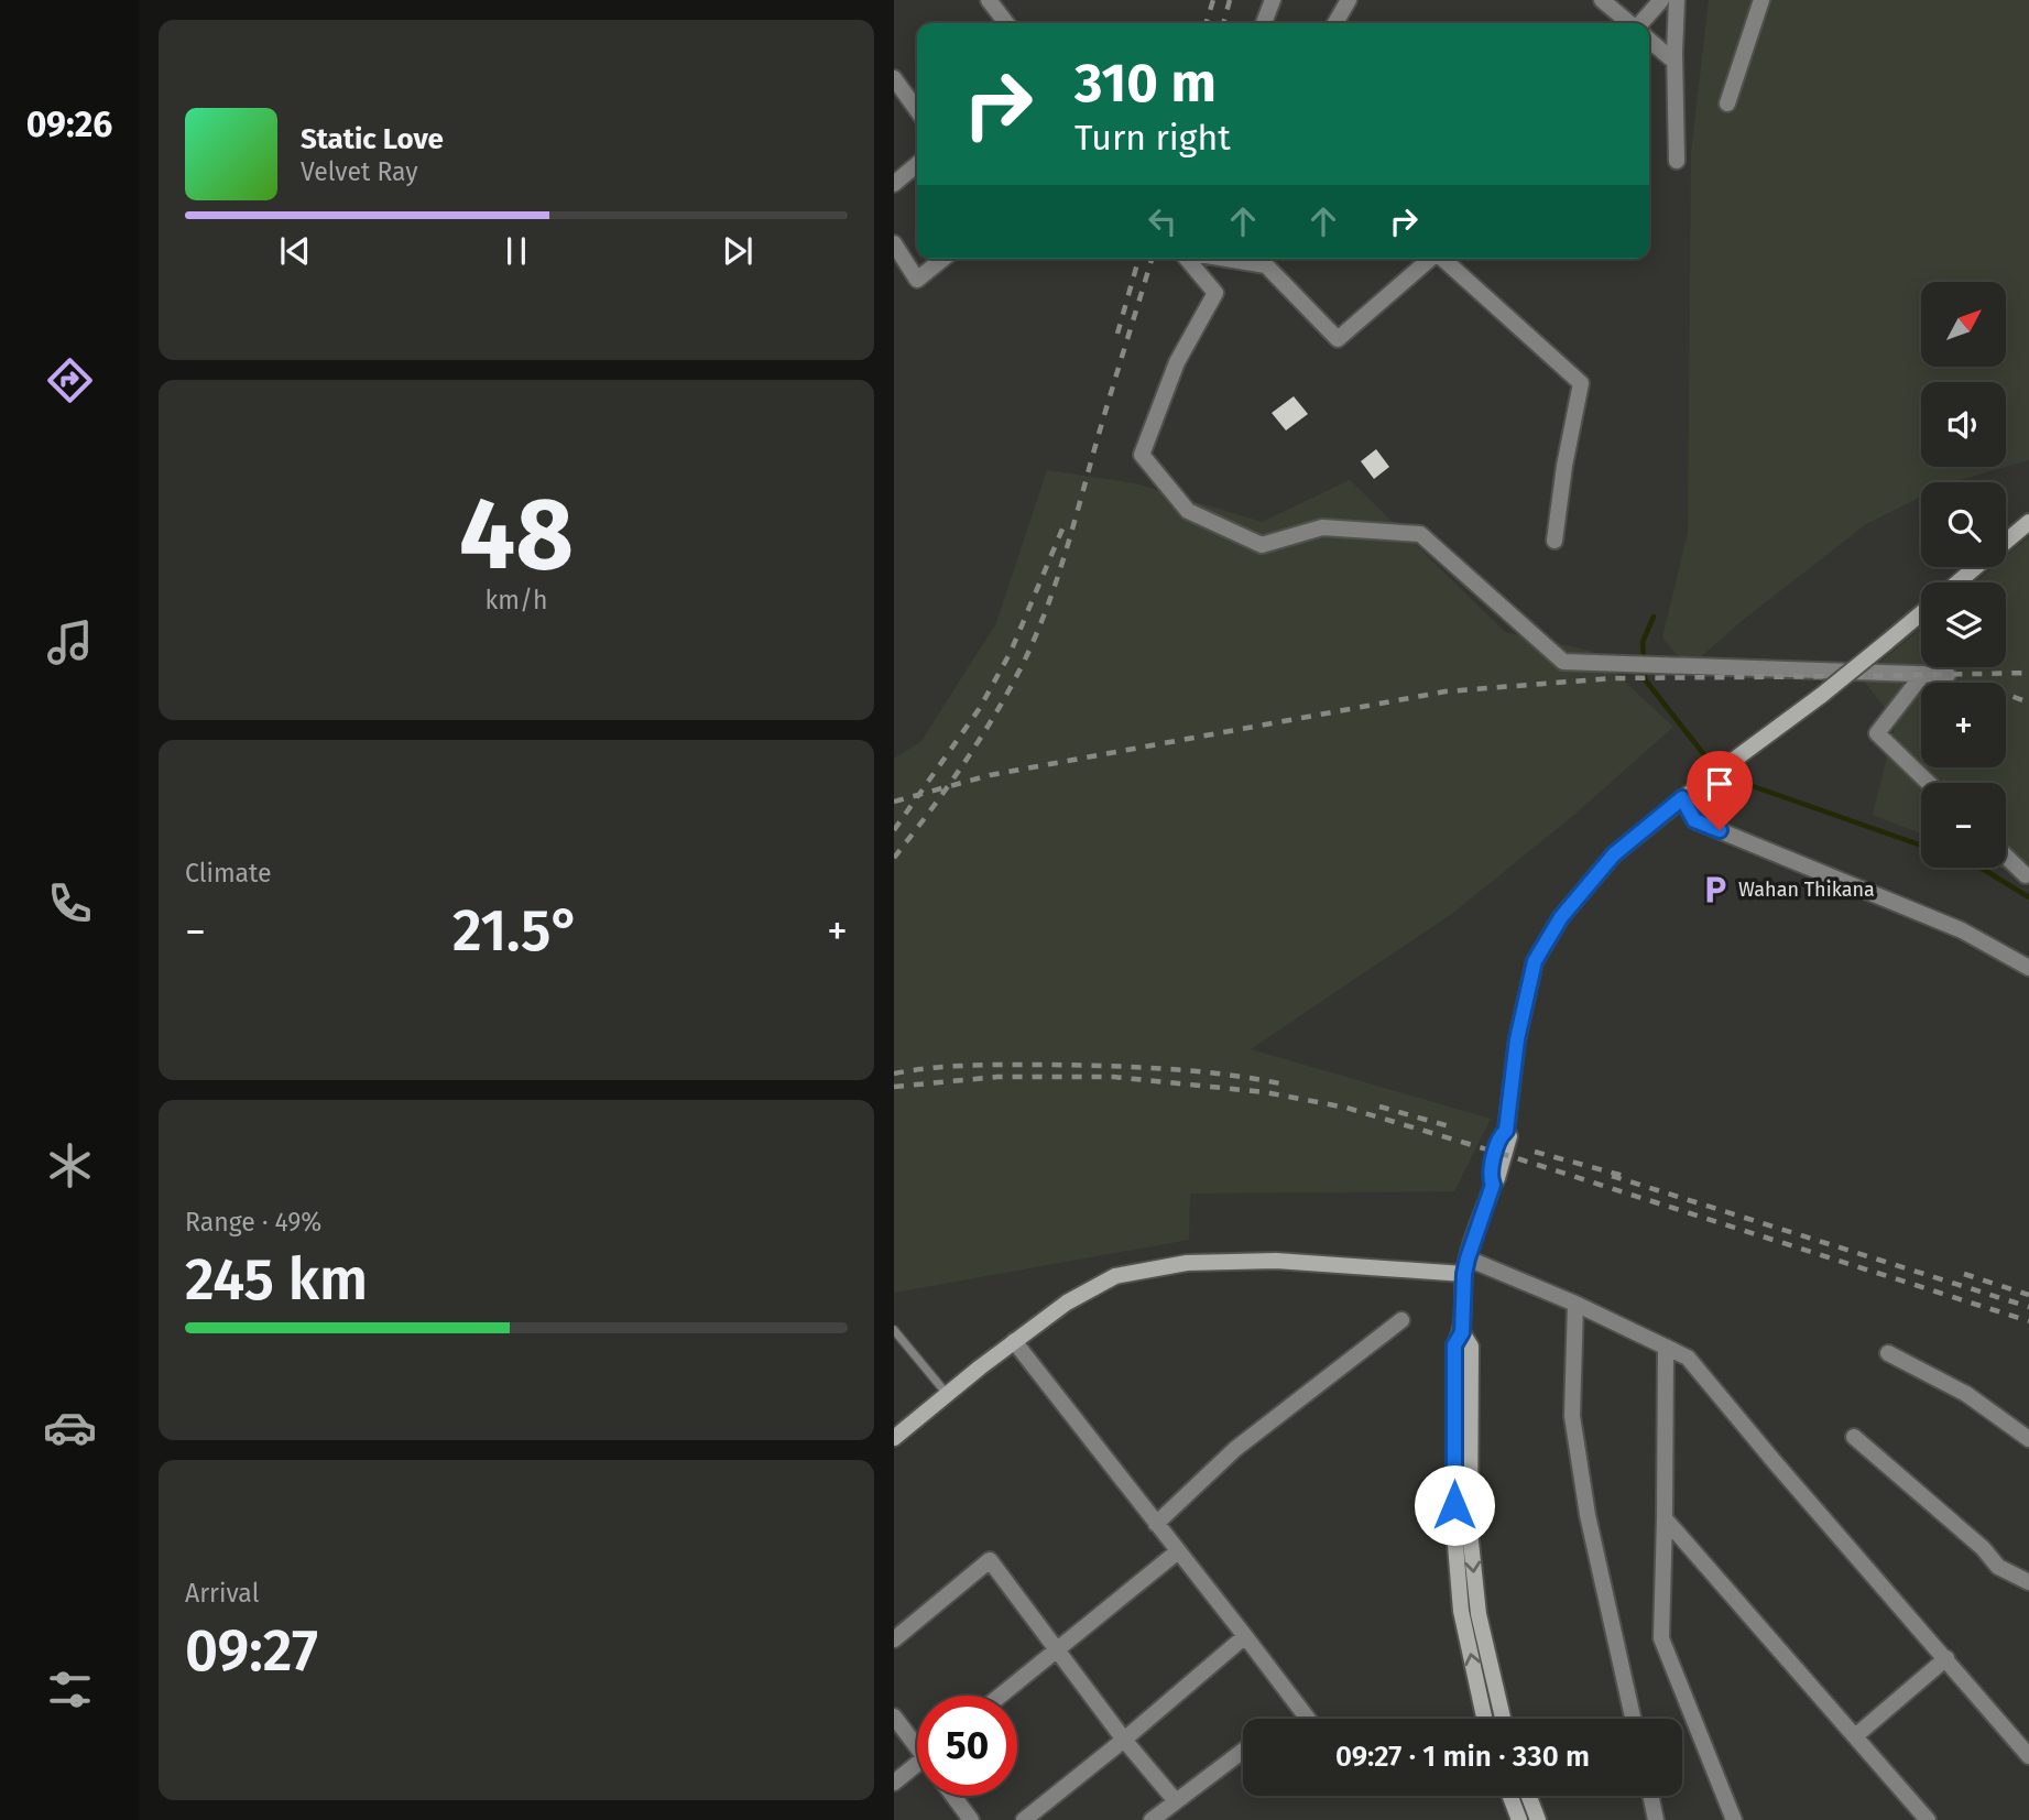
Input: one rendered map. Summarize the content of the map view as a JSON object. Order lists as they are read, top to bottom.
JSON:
{
  "places": {
    "parking": ["Wahan Thikana"]
  },
  "north": "top right",
  "page": {
    "tabs": "09:26",
    "turn": ["310 m", "Turn right"],
    "song": ["Static Love", "Velvet Ray"],
    "map_buttons": ["+", "−"],
    "tile": [
      ["48", "km/h"],
      "Climate",
      ["Range · 49%", "245 km"],
      ["Arrival", "09:27"]
    ],
    "heat": ["−", "21.5°", "+"],
    "limit": "50",
    "trip": "09:27 · 1 min · 330 m"
  }
}
